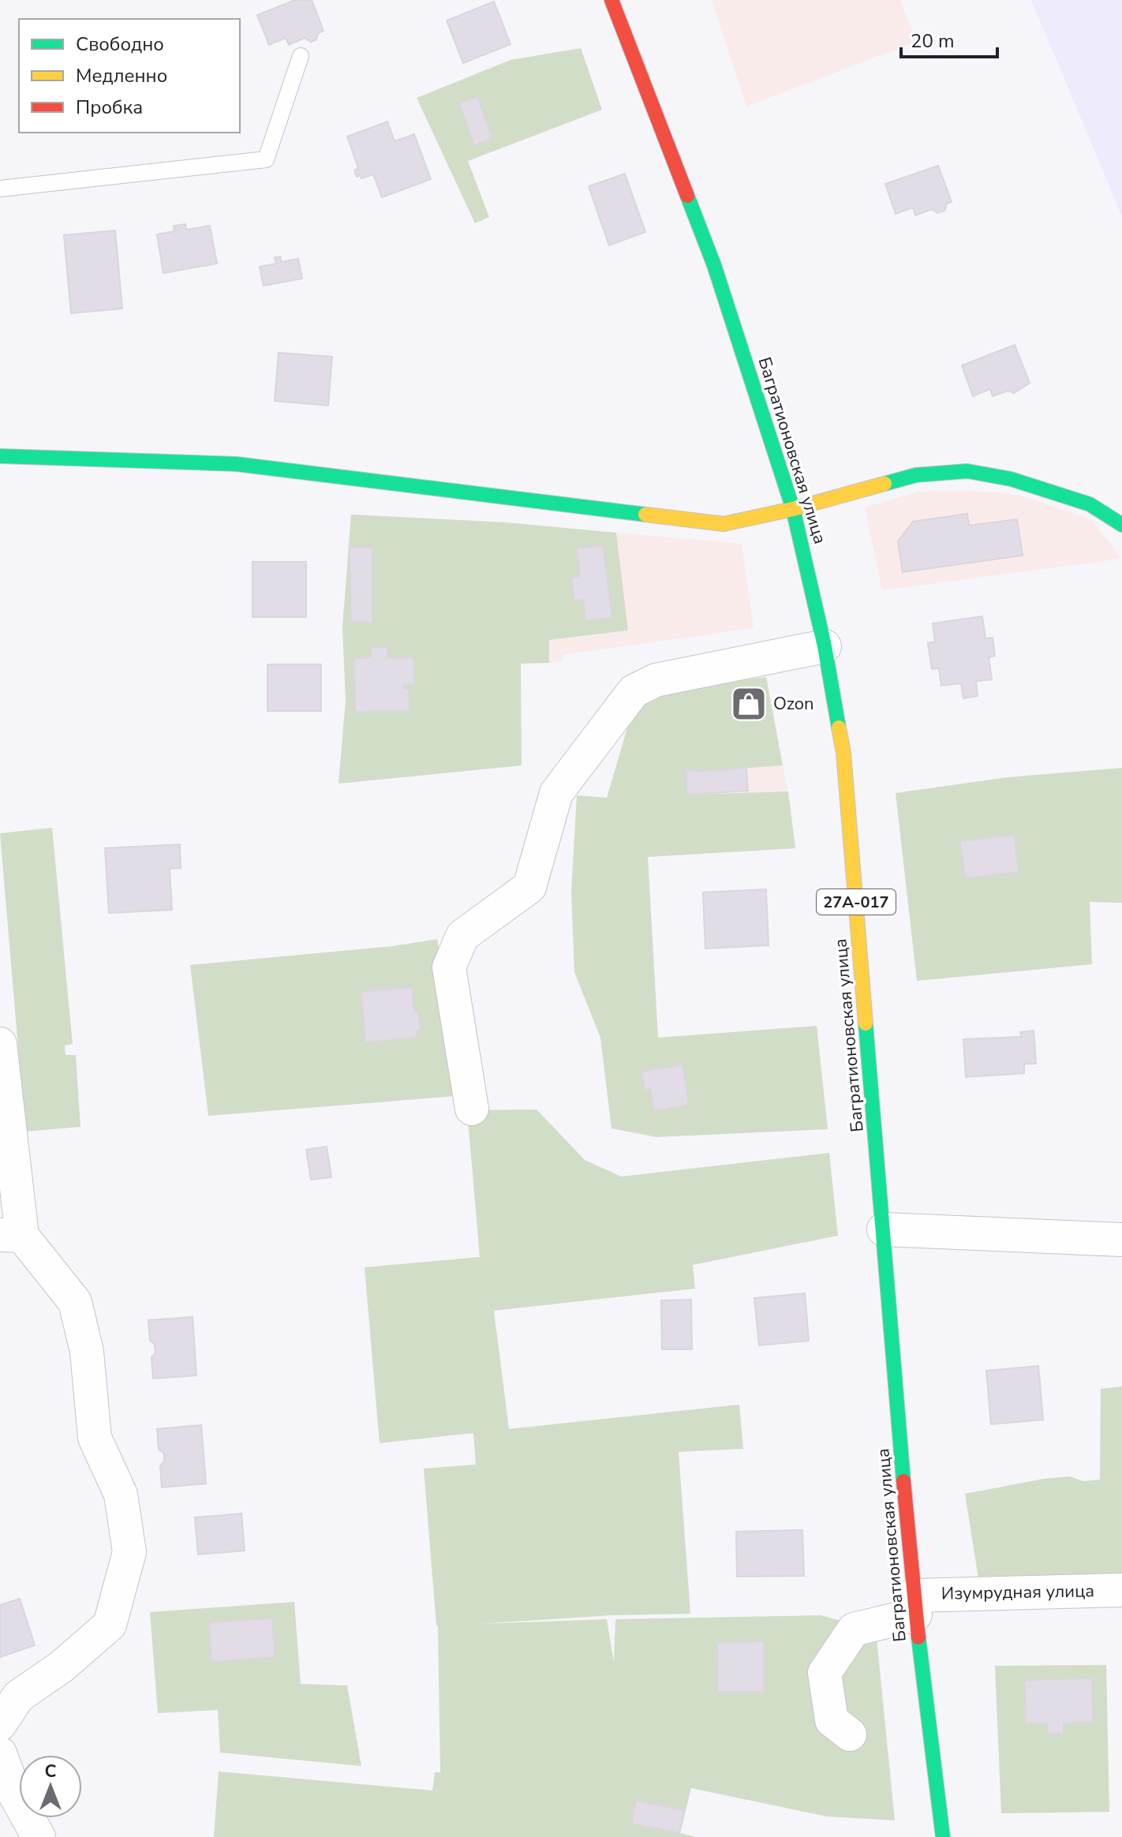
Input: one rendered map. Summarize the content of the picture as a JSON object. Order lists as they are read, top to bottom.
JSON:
{
  "streets": {
    "main road": ["Багратионовская улица", "27А-017"],
    "street": ["Изумрудная улица"]
  },
  "crossings": [
    ["Багратионовская улица", "Изумрудная улица"]
  ],
  "places": {
    "shop": ["Ozon"]
  },
  "legend": ["Свободно", "Медленно", "Пробка"],
  "scale_bar": "20 m",
  "north": "top"
}
